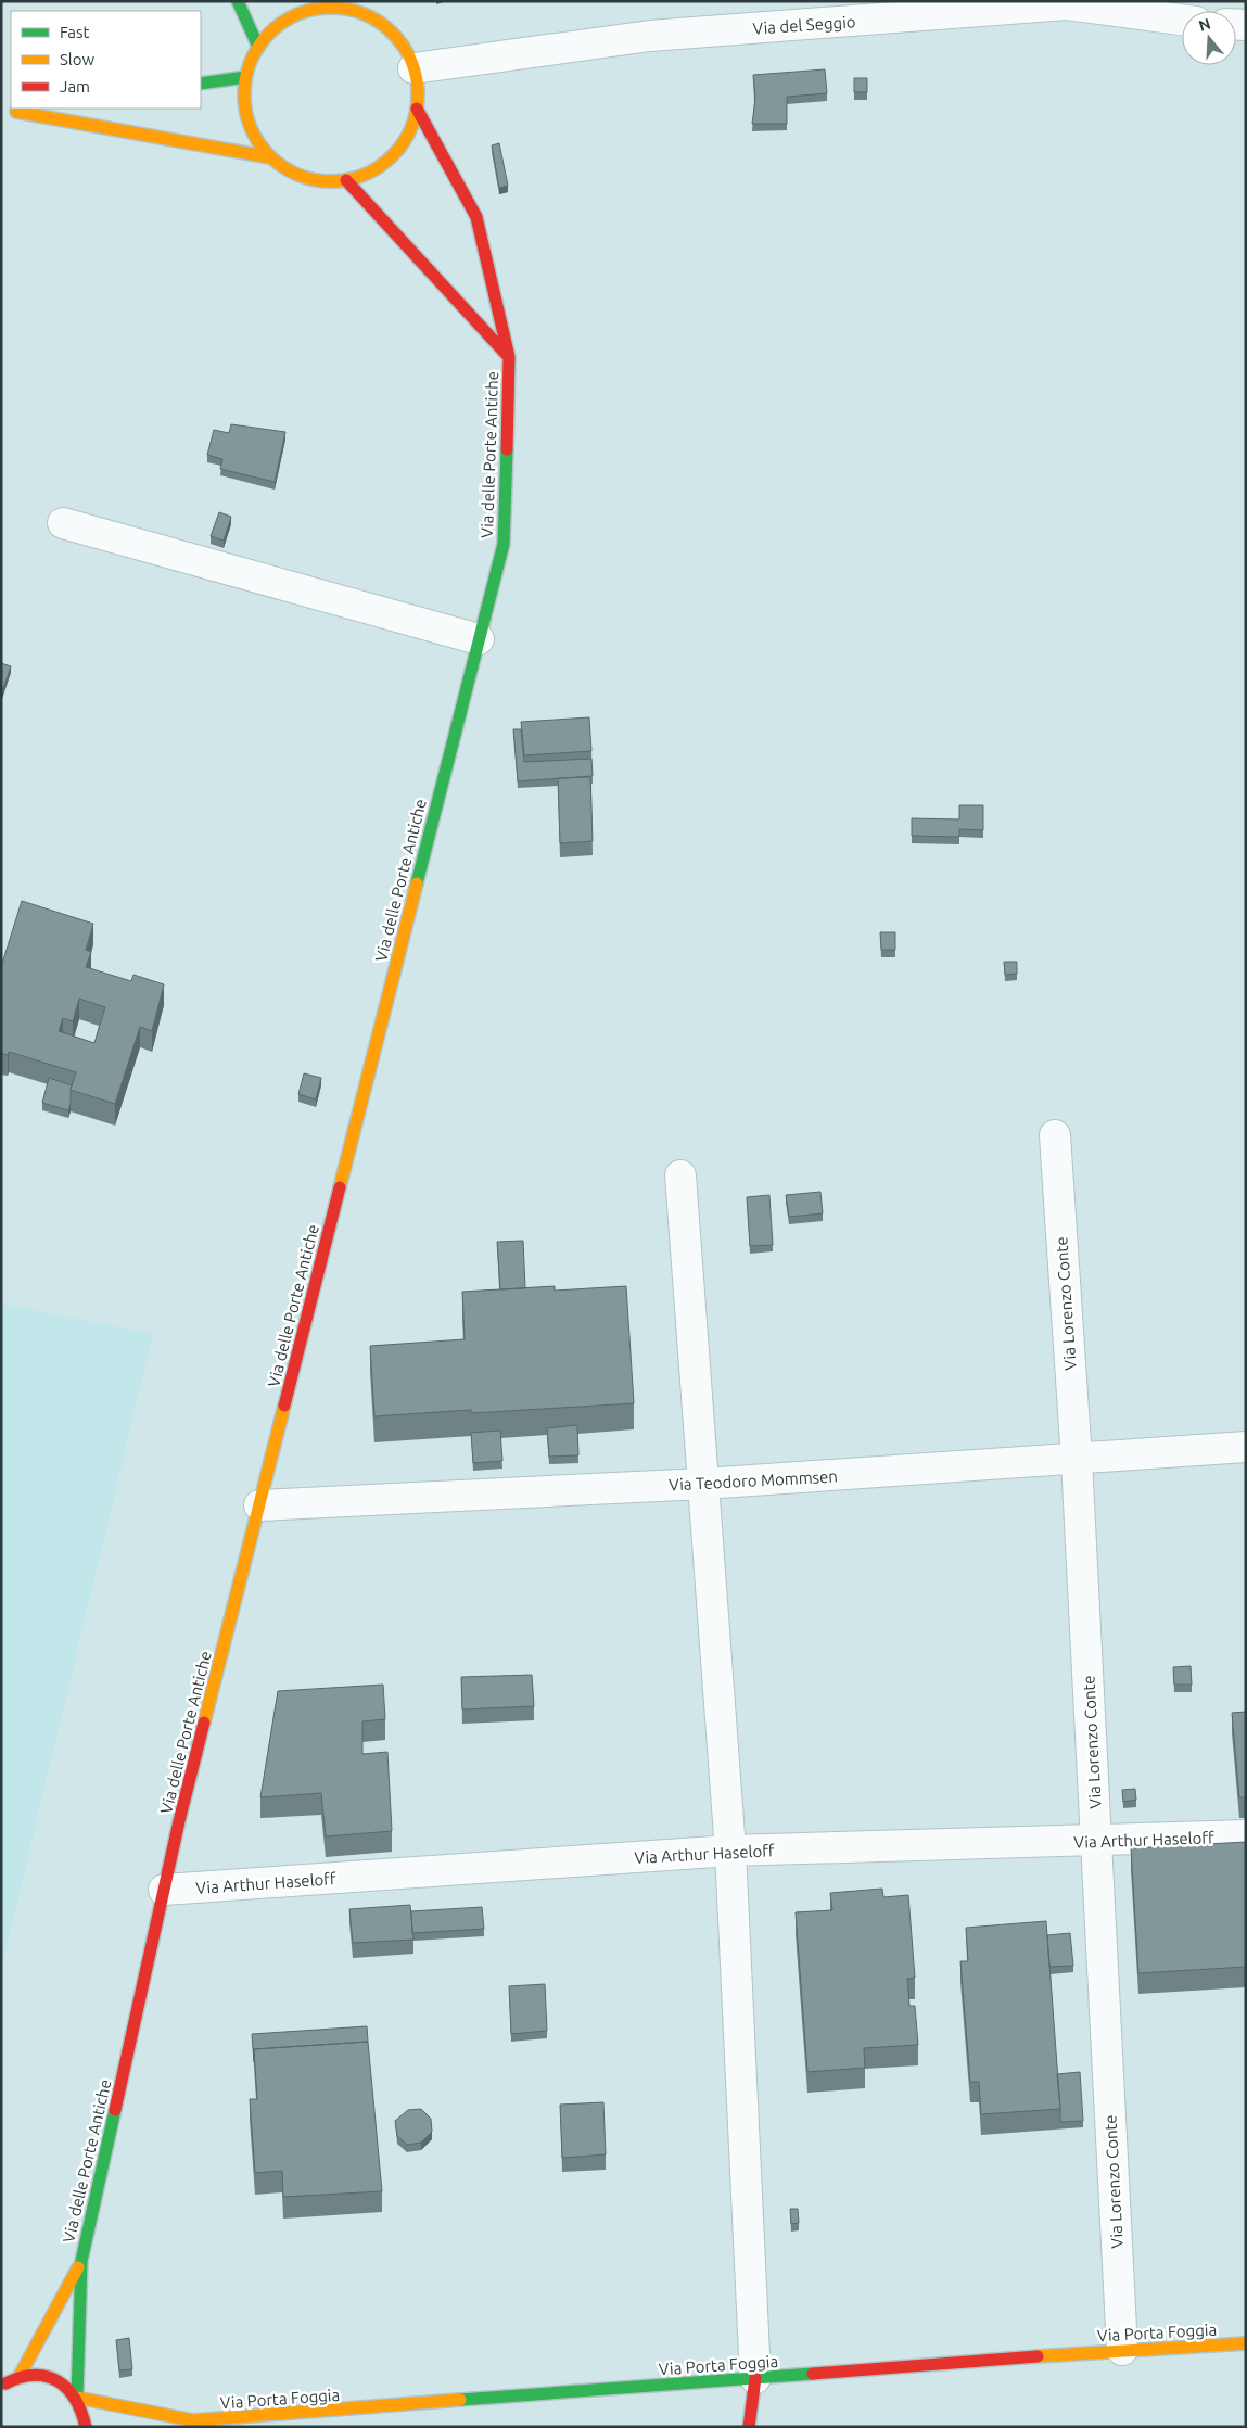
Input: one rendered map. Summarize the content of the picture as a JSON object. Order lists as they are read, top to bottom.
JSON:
{
  "streets": {
    "main road": ["Via delle Porte Antiche", "Via Porta Foggia"],
    "street": [
      "Via del Seggio",
      "Via Lorenzo Conte",
      "Via Teodoro Mommsen",
      "Via Arthur Haseloff"
    ]
  },
  "crossings": [
    ["Via del Seggio", "Via delle Porte Antiche"],
    ["Via delle Porte Antiche", "Via Teodoro Mommsen"],
    ["Via delle Porte Antiche", "Via Arthur Haseloff"],
    ["Via Lorenzo Conte", "Via Teodoro Mommsen"],
    ["Via Lorenzo Conte", "Via Arthur Haseloff"],
    ["Via Lorenzo Conte", "Via Porta Foggia"]
  ],
  "legend": ["Fast", "Slow", "Jam"],
  "north": "top"
}
